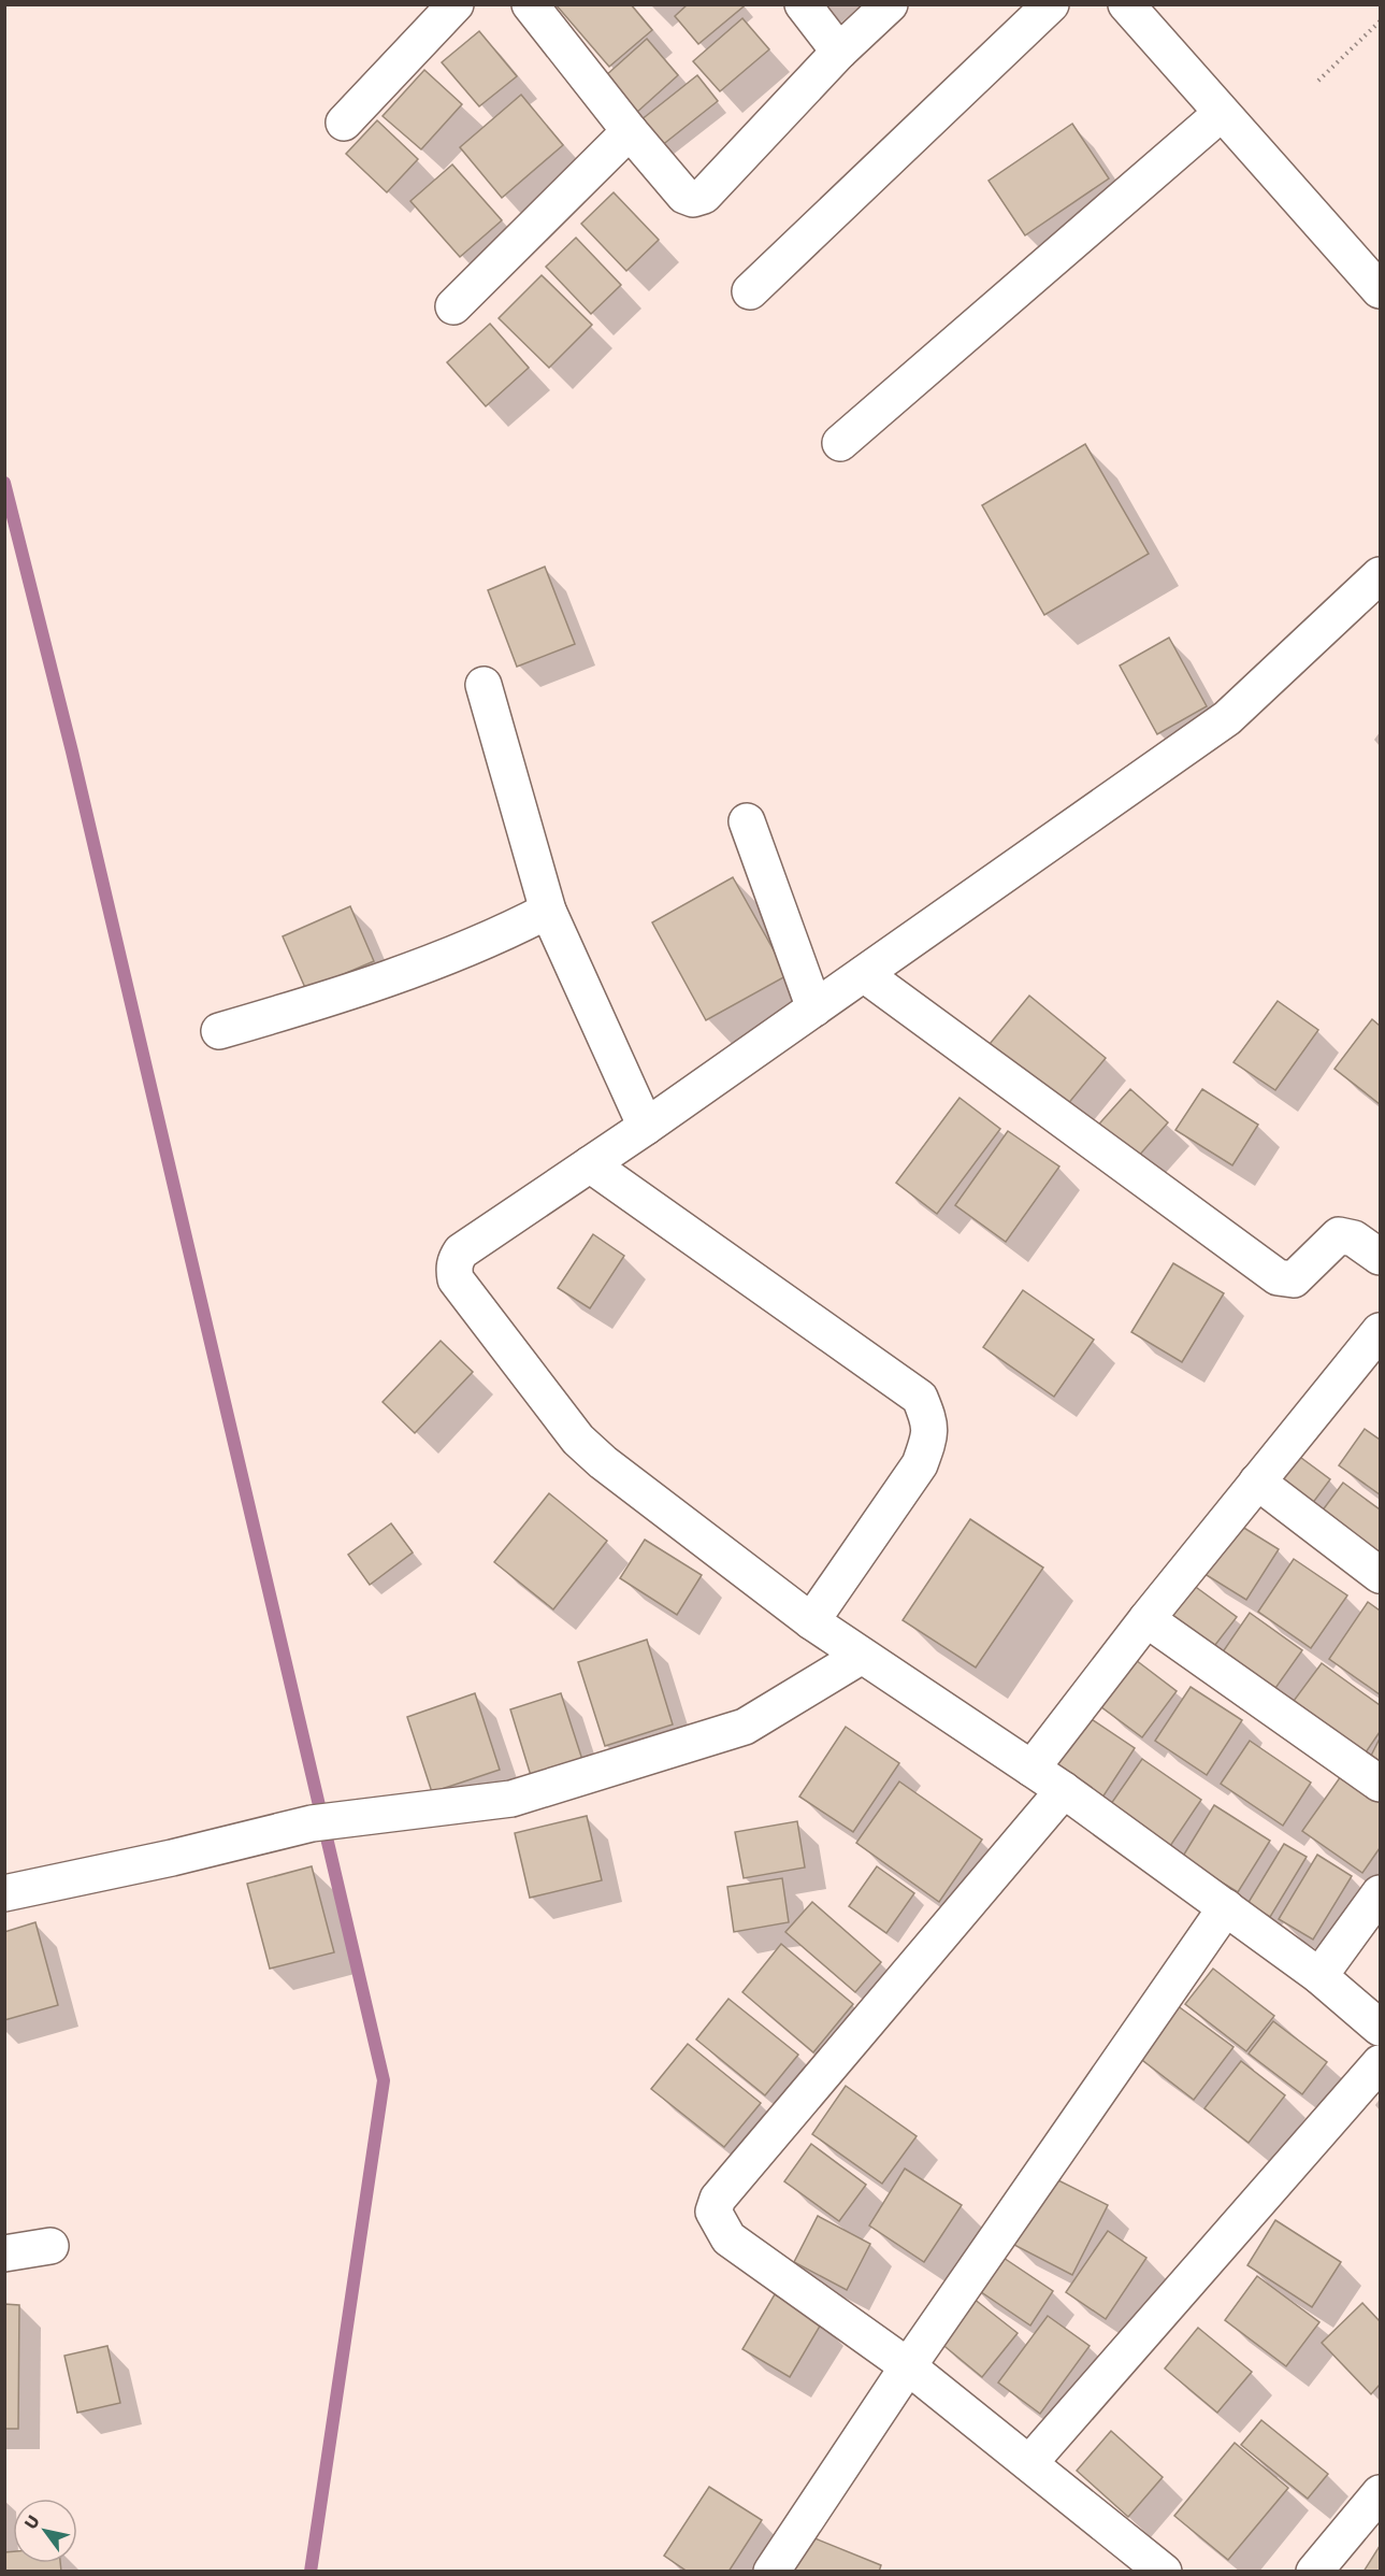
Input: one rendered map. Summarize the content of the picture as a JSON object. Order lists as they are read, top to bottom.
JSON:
{
  "north": "top left"
}
